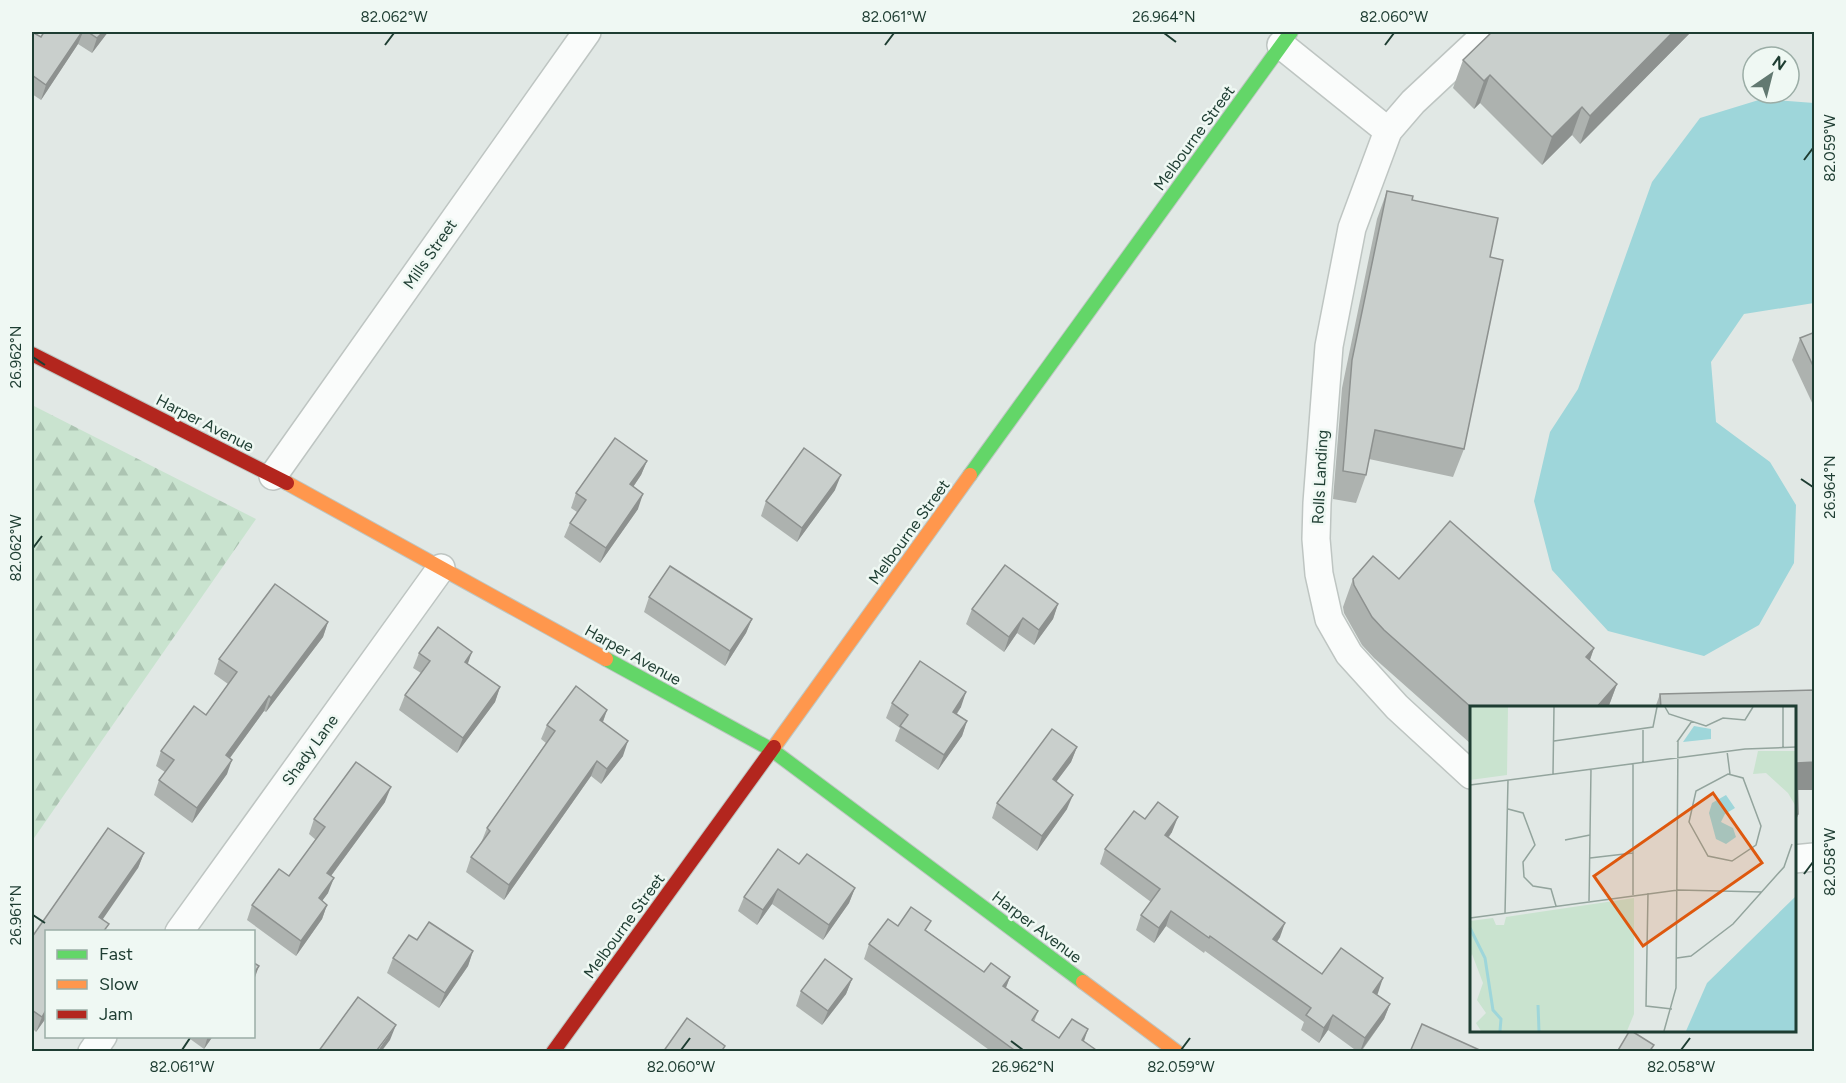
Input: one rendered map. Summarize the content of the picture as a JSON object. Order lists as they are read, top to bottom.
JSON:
{
  "streets": {
    "street": [
      "Melbourne Street",
      "Mills Street",
      "Harper Avenue",
      "Rolls Landing",
      "Shady Lane"
    ]
  },
  "crossings": [
    ["Melbourne Street", "Harper Avenue"],
    ["Mills Street", "Harper Avenue"],
    ["Harper Avenue", "Shady Lane"]
  ],
  "legend": ["Fast", "Slow", "Jam"],
  "north": "top right",
  "coordinates": [
    "82.062°W",
    "82.061°W",
    "26.964°N",
    "82.060°W",
    "82.059°W",
    "26.962°N",
    "82.058°W",
    "26.961°N"
  ]
}
